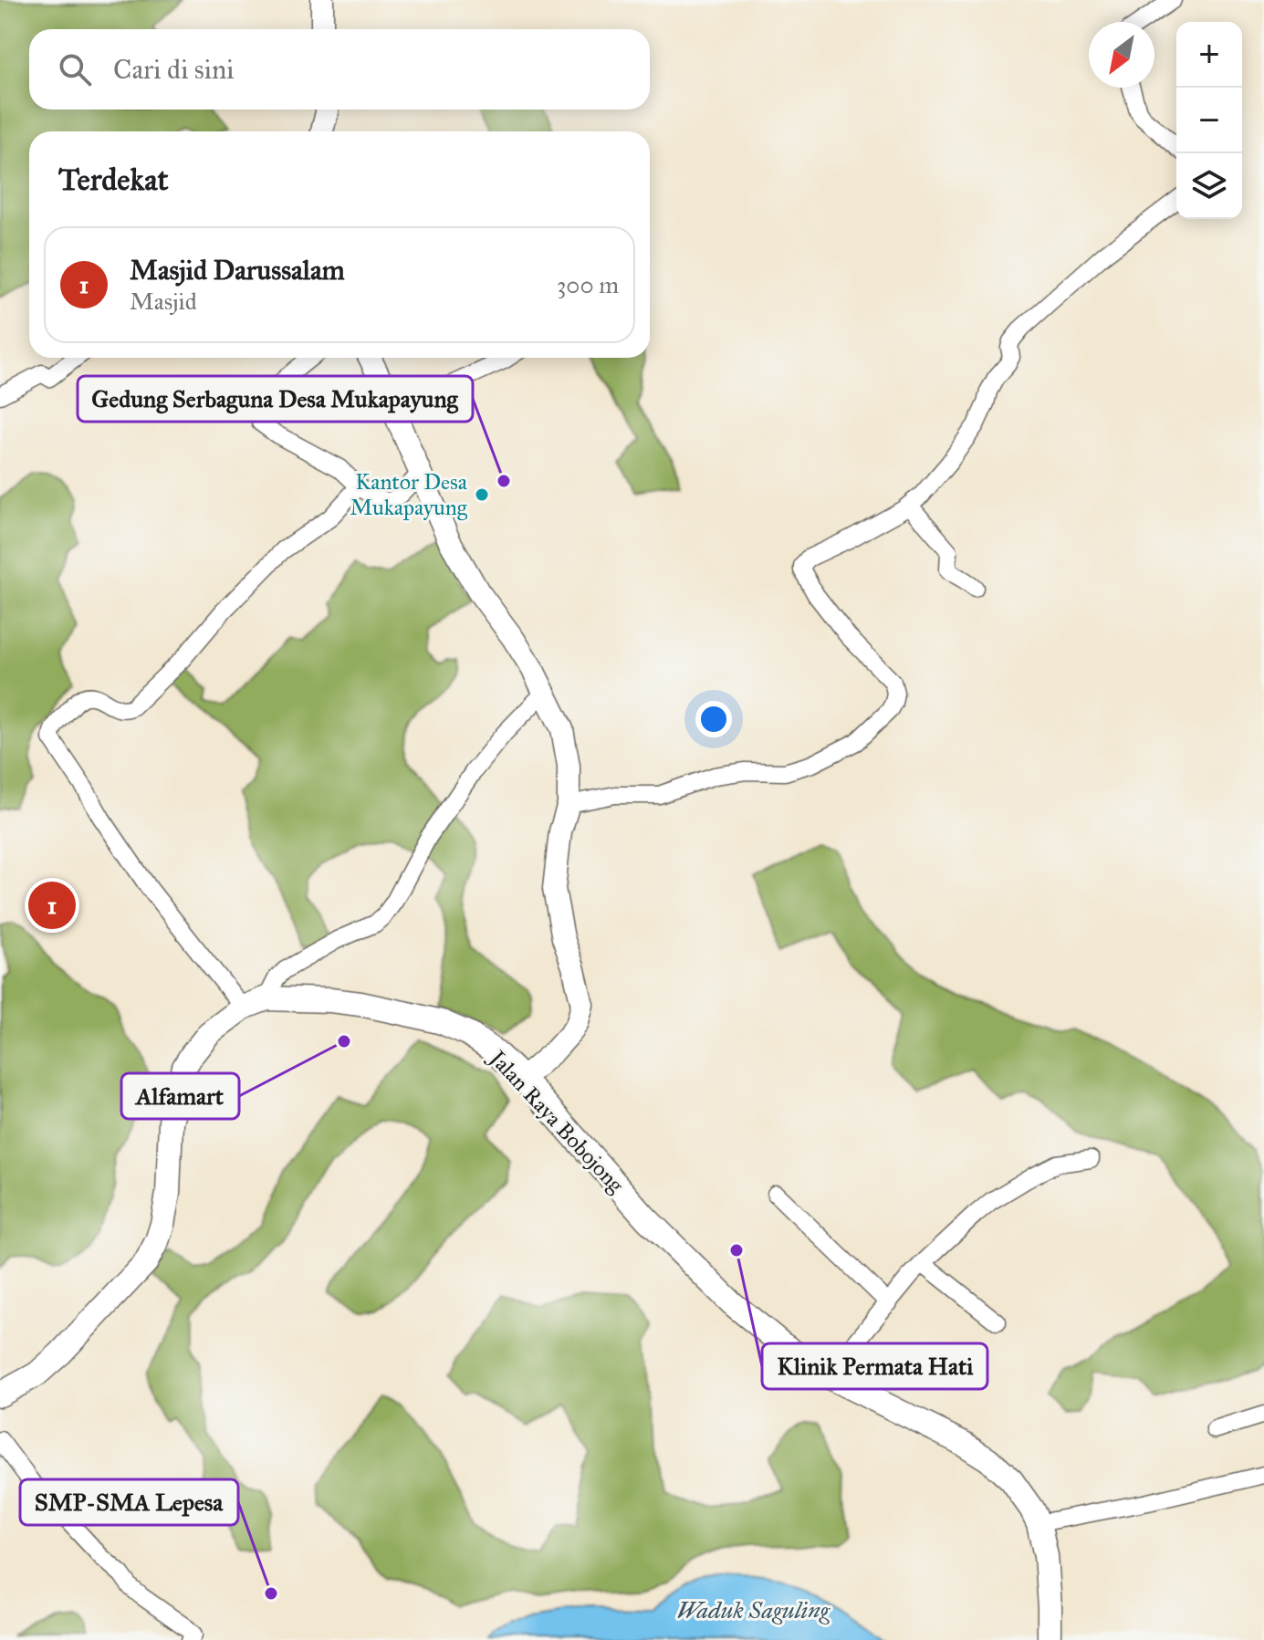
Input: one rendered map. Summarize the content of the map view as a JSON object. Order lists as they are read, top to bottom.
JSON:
{
  "streets": {
    "main road": ["Jalan Raya Bobojong"]
  },
  "water": ["Waduk Saguling"],
  "places": [
    "Gedung Serbaguna Desa Mukapayung",
    "Kantor Desa Mukapayung",
    "Alfamart",
    "Klinik Permata Hati",
    "SMP-SMA Lepesa"
  ],
  "north": "bottom left",
  "page": {
    "map_buttons": ["+", "−"],
    "search": "Cari di sini",
    "heading": "Terdekat",
    "list": [
      {
        "mark": "1",
        "name": "Masjid Darussalam",
        "note": "Masjid",
        "value": "300 m"
      }
    ],
    "pins": "1"
  }
}
